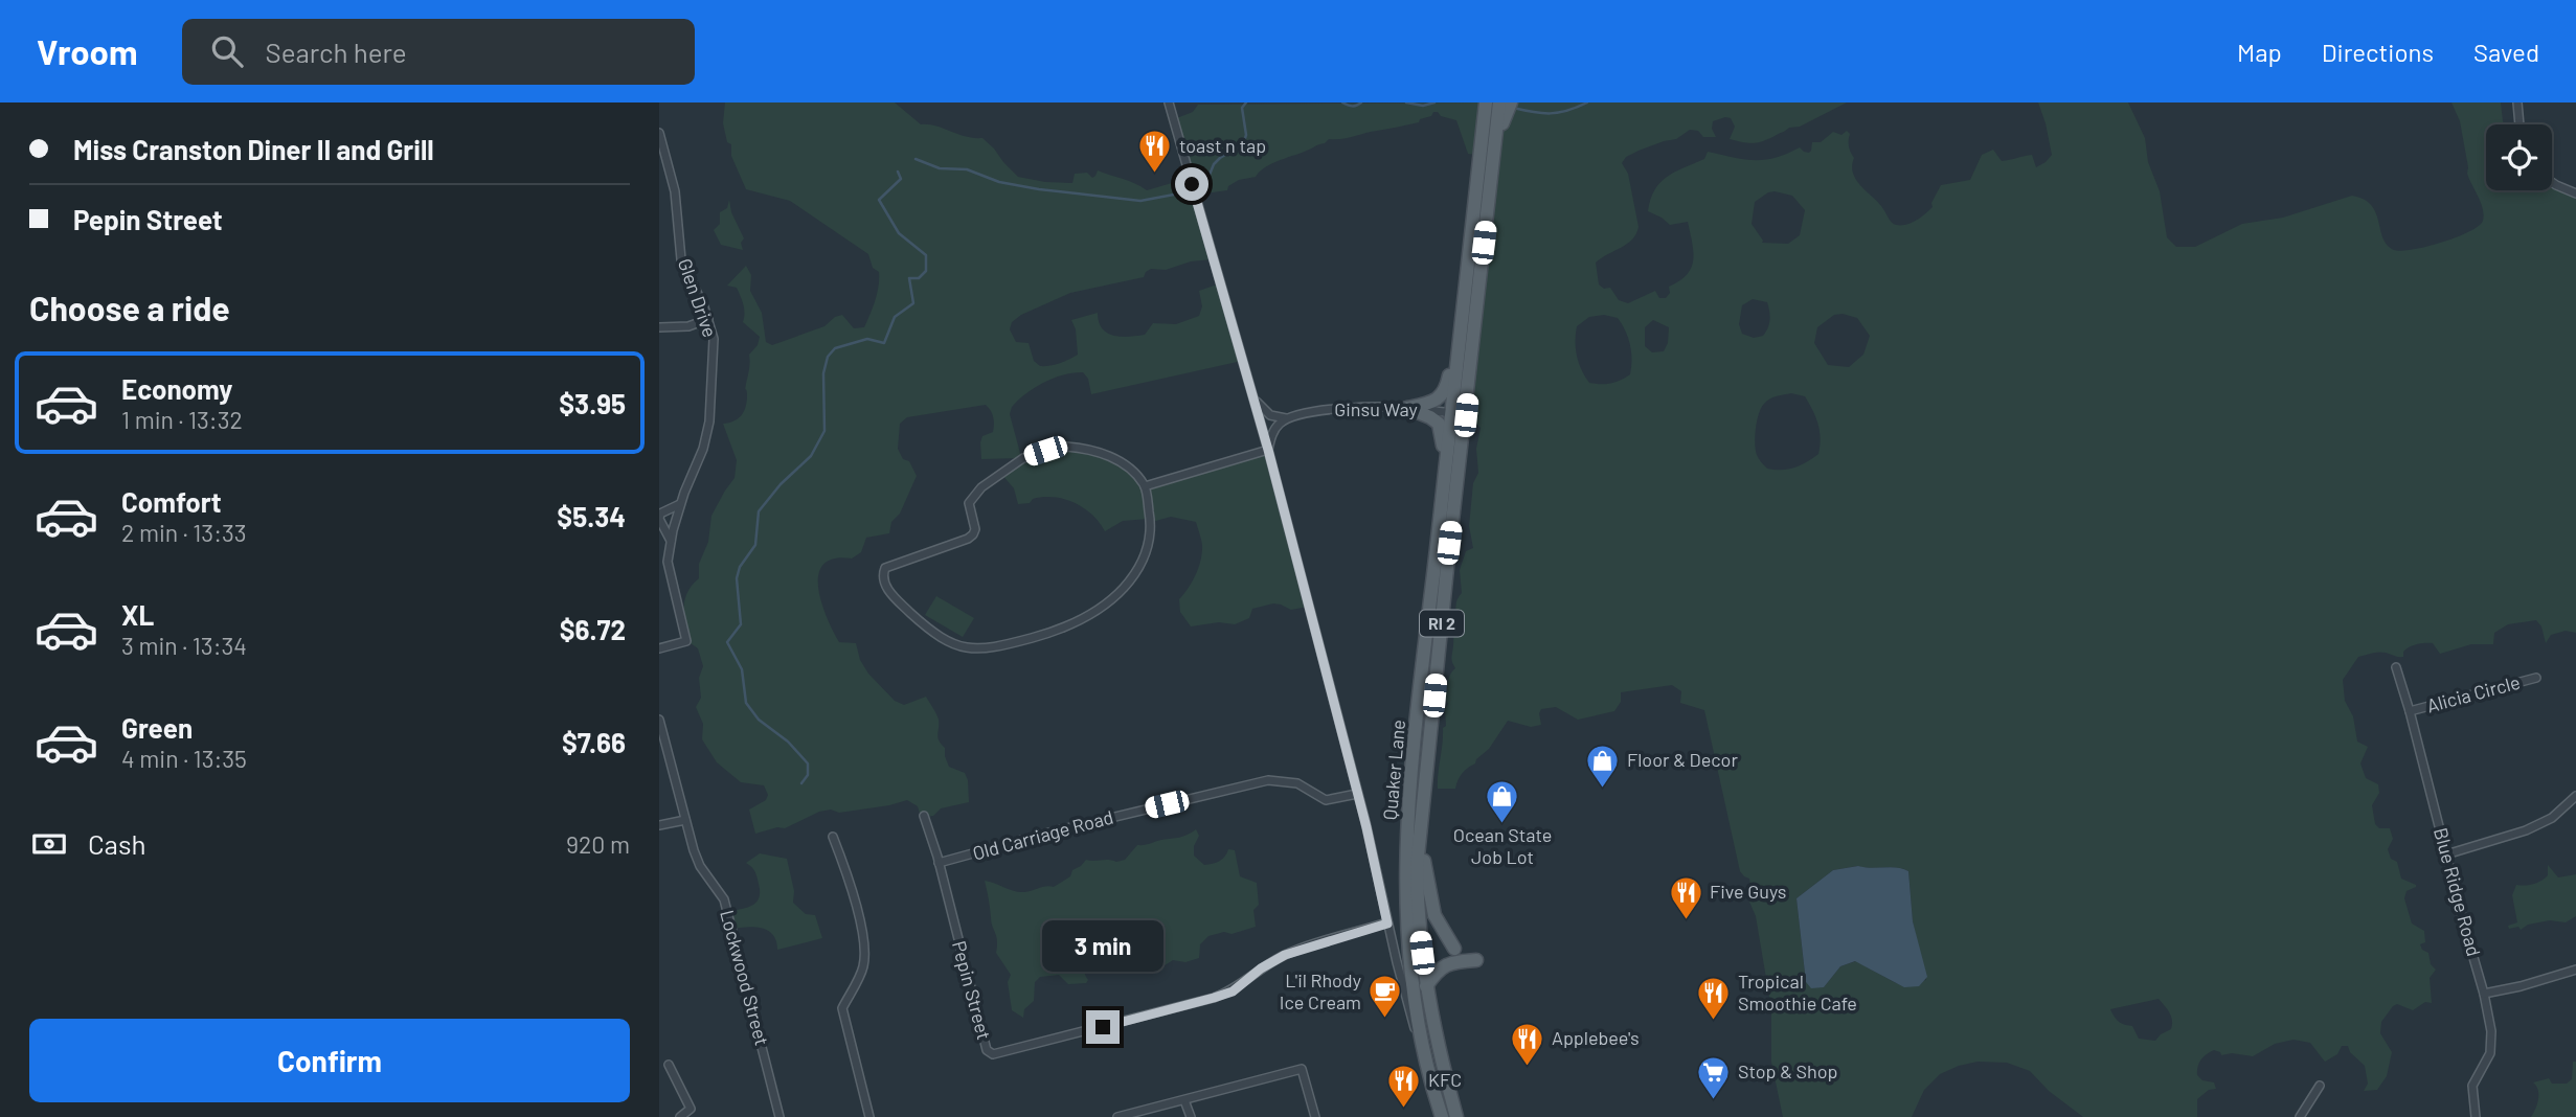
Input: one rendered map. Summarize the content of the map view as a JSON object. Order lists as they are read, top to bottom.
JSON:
{
  "streets": {
    "main road": ["RI 2", "Quaker Lane"],
    "street": [
      "Glen Drive",
      "Ginsu Way",
      "Alicia Circle",
      "Old Carriage Road",
      "Blue Ridge Road",
      "Lockwood Street",
      "Pepin Street"
    ]
  },
  "crossings": [
    ["Ginsu Way", "RI 2"],
    ["Ginsu Way", "Quaker Lane"],
    ["RI 2", "Quaker Lane"],
    ["Alicia Circle", "Blue Ridge Road"],
    ["Quaker Lane", "Old Carriage Road"],
    ["Quaker Lane", "Pepin Street"],
    ["Old Carriage Road", "Pepin Street"]
  ],
  "places": {
    "restaurant": [
      "toast n tap",
      "Five Guys",
      "Tropical Smoothie Cafe",
      "Applebee's",
      "KFC"
    ],
    "shop": ["Floor & Decor", "Ocean State Job Lot"],
    "cafe": ["L'il Rhody Ice Cream"],
    "supermarket": ["Stop & Shop"]
  },
  "page": {
    "header": "Vroom",
    "search": "Search here",
    "nav": ["Map", "Directions", "Saved"],
    "banner": ["Miss Cranston Diner II and Grill", "Pepin Street"],
    "heading": "Choose a ride",
    "list": [
      {
        "name": "Economy",
        "note": "1 min · 13:32",
        "value": "$3.95"
      },
      {
        "name": "Comfort",
        "note": "2 min · 13:33",
        "value": "$5.34"
      },
      {
        "name": "XL",
        "note": "3 min · 13:34",
        "value": "$6.72"
      },
      {
        "name": "Green",
        "note": "4 min · 13:35",
        "value": "$7.66"
      }
    ],
    "pay": ["Cash", "920 m"],
    "bubble": "3 min",
    "buttons": "Confirm"
  }
}
